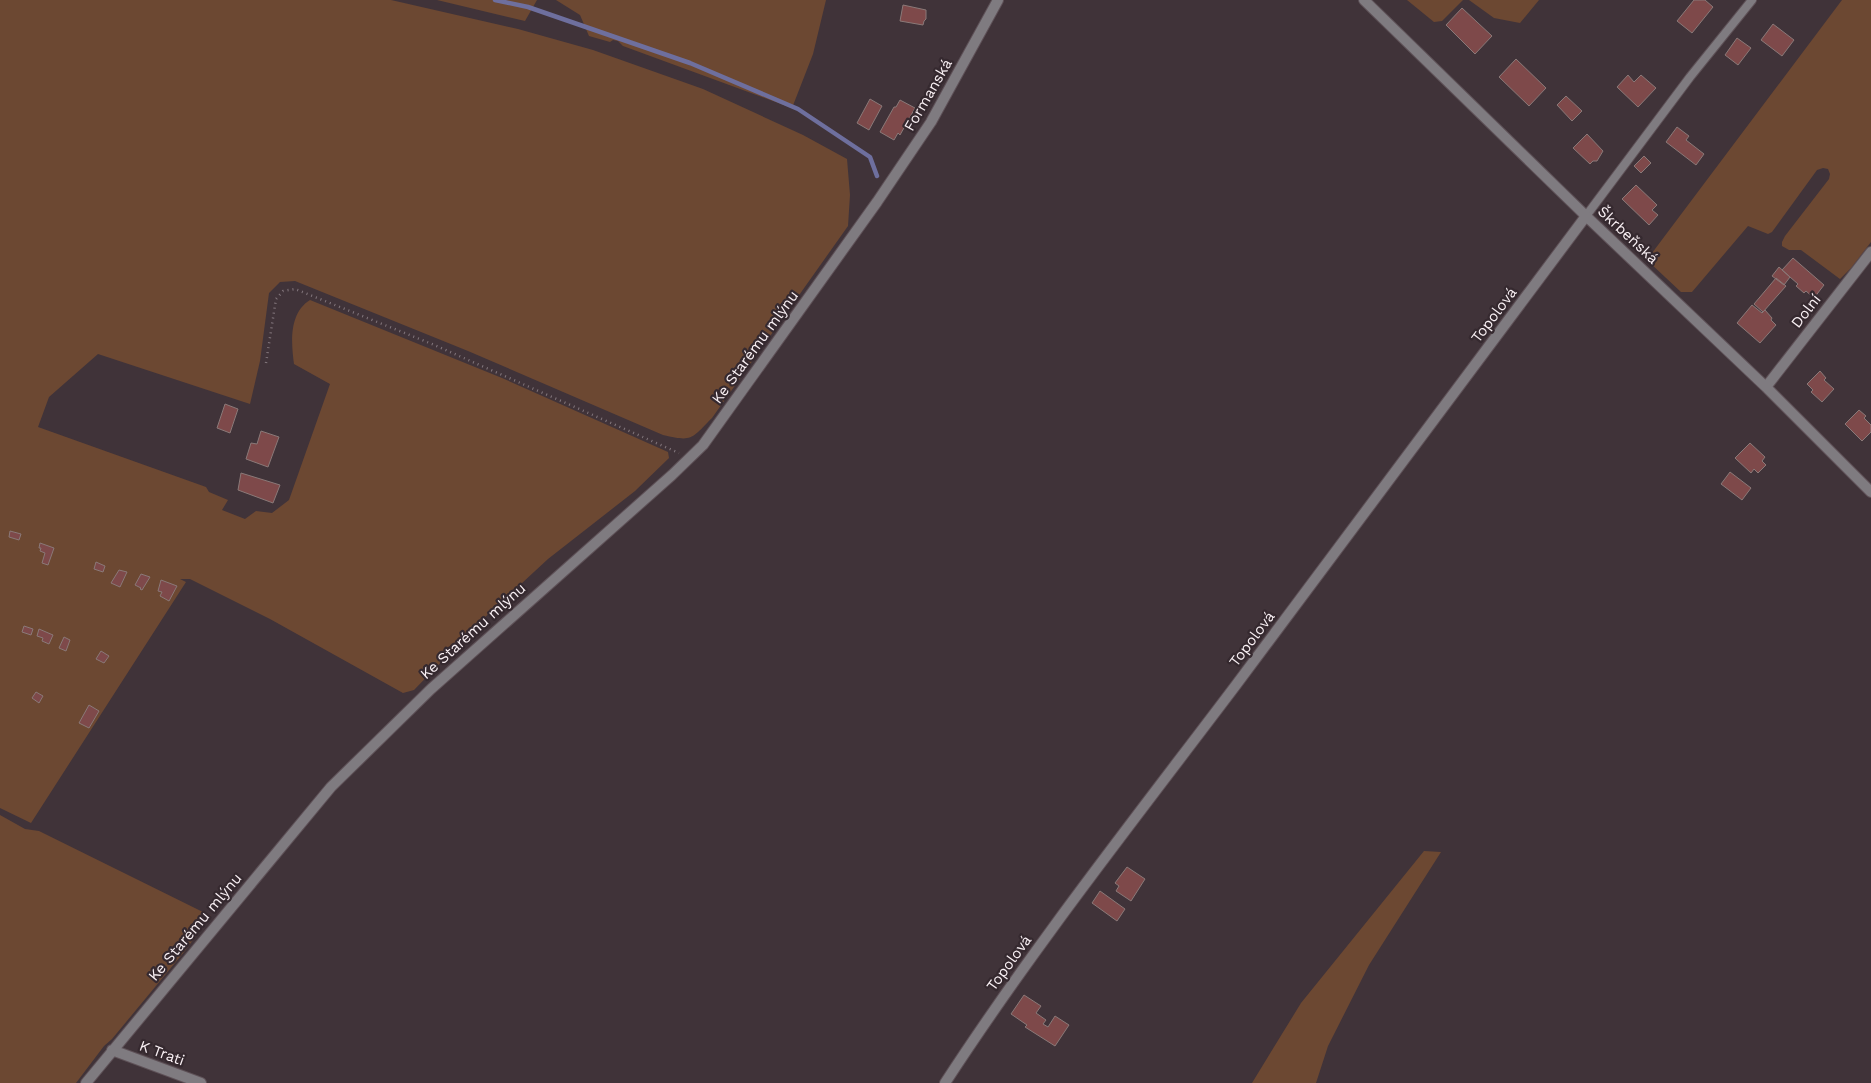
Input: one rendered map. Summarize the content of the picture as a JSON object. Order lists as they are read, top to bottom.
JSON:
{
  "streets": {
    "street": [
      "Formanská",
      "Škrbeňská",
      "Dolní",
      "Topolová",
      "Ke Starému mlýnu",
      "K Trati"
    ]
  },
  "crossings": [
    ["Formanská", "Ke Starému mlýnu"],
    ["Škrbeňská", "Dolní"],
    ["Škrbeňská", "Topolová"],
    ["Ke Starému mlýnu", "K Trati"]
  ]
}
